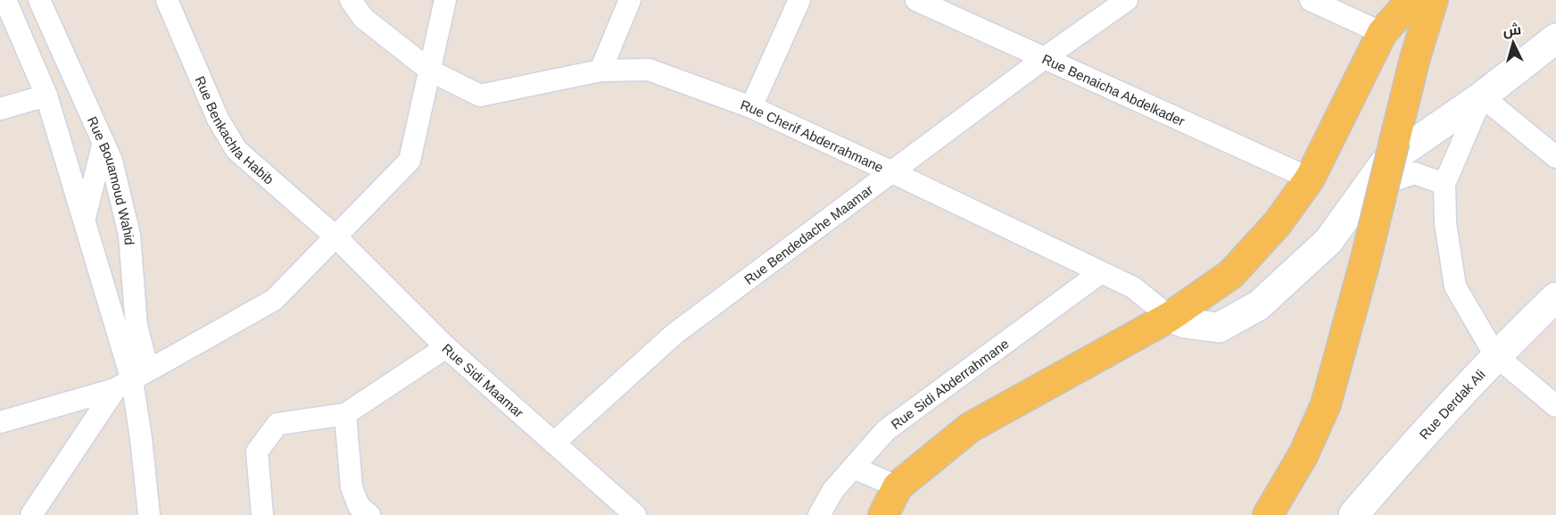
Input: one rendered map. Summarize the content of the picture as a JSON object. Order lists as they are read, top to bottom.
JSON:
{
  "streets": {
    "street": [
      "Rue Benaicha Abdelkader",
      "Rue Benkachla Habib",
      "Rue Cherif Abderrahmane",
      "Rue Bouamoud Wahid",
      "Rue Bendedache Maamar",
      "Rue Sidi Maamar",
      "Rue Sidi Abderrahmane",
      "Rue Derdak Ali"
    ]
  },
  "crossings": [
    ["Rue Benaicha Abdelkader", "Rue Bendedache Maamar"],
    ["Rue Benkachla Habib", "Rue Sidi Maamar"],
    ["Rue Cherif Abderrahmane", "Rue Bendedache Maamar"],
    ["Rue Cherif Abderrahmane", "Rue Sidi Abderrahmane"],
    ["Rue Bendedache Maamar", "Rue Sidi Maamar"]
  ],
  "north": "top"
}
